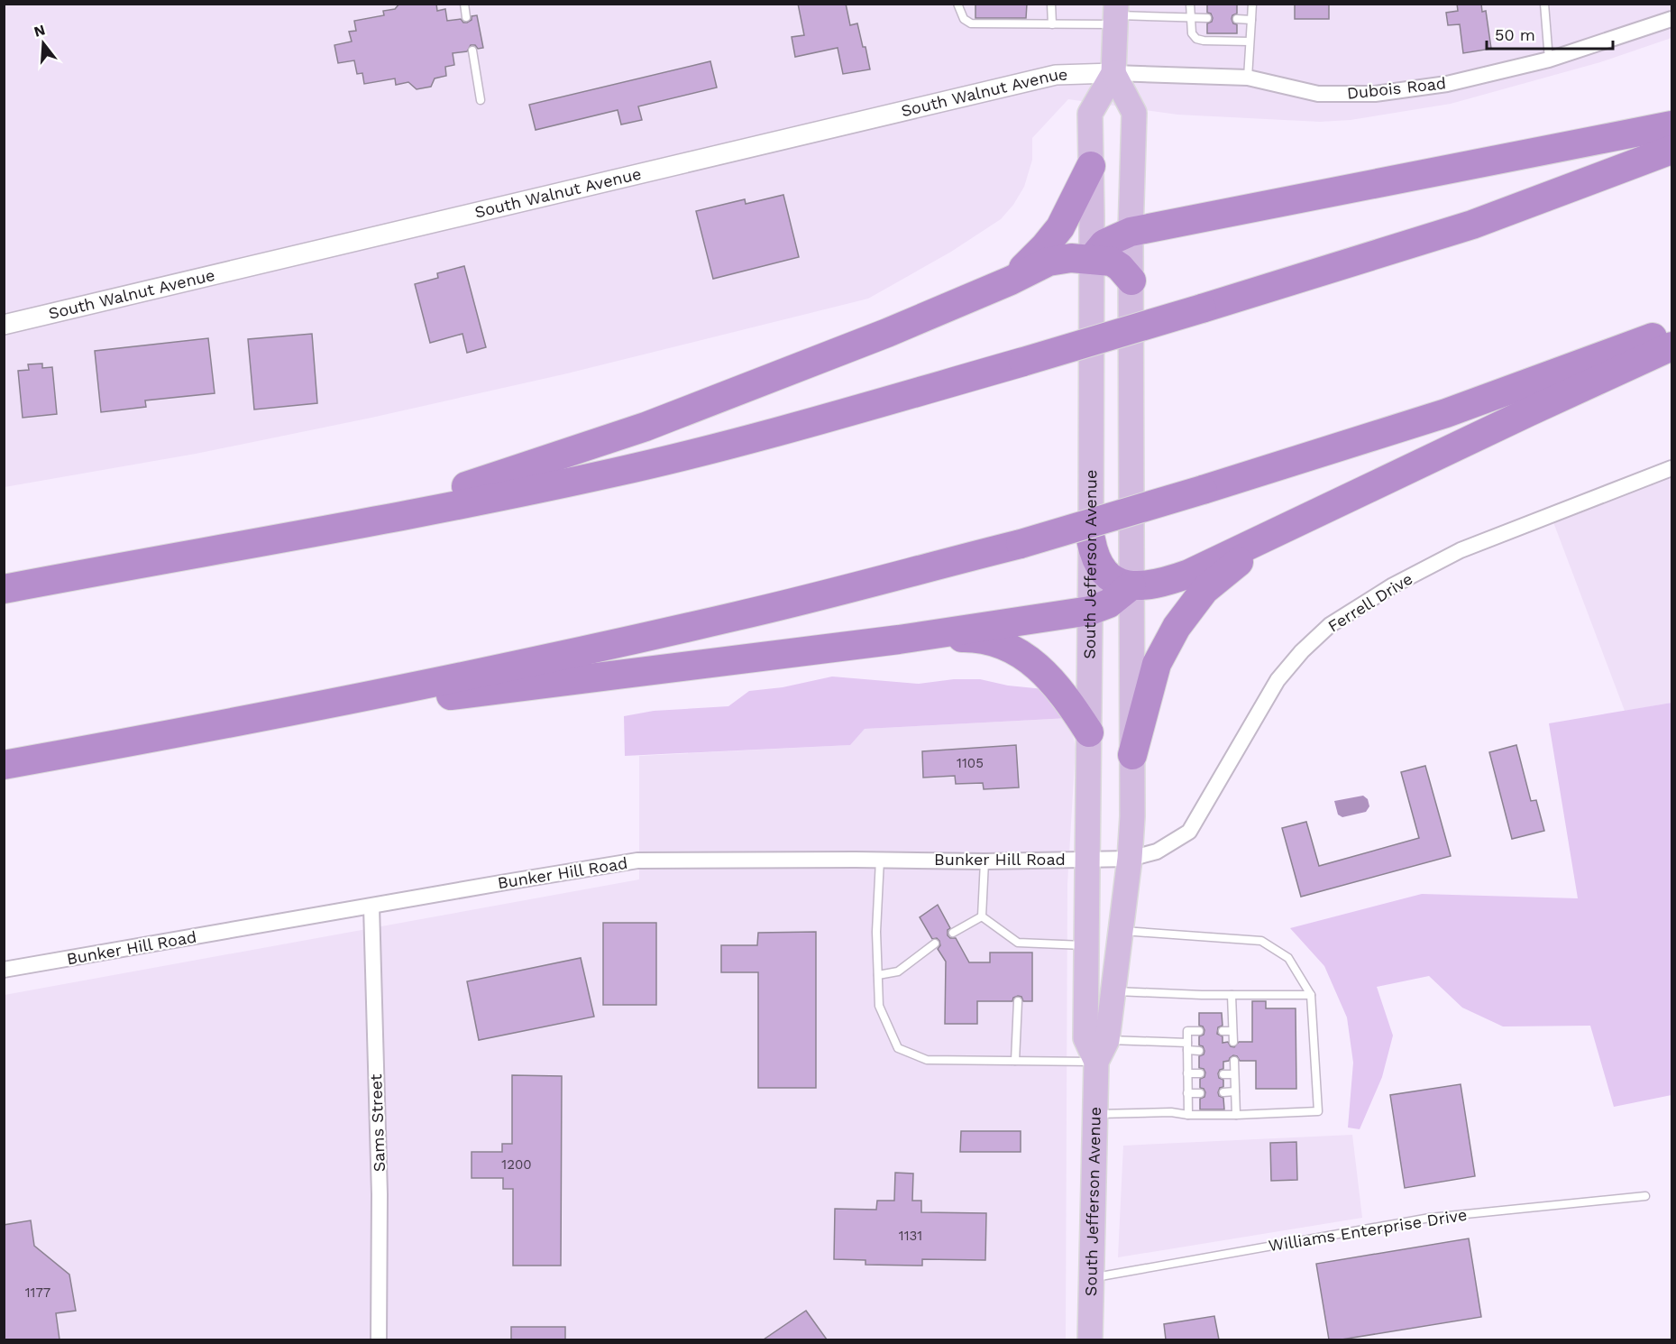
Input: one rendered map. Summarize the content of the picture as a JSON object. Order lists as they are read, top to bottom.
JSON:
{
  "streets": {
    "main road": ["South Jefferson Avenue"],
    "street": [
      "Dubois Road",
      "South Walnut Avenue",
      "Ferrell Drive",
      "Bunker Hill Road",
      "Sams Street"
    ],
    "lane": ["Williams Enterprise Drive"]
  },
  "crossings": [
    ["Dubois Road", "South Walnut Avenue"],
    ["Dubois Road", "South Jefferson Avenue"],
    ["South Walnut Avenue", "South Jefferson Avenue"],
    ["South Jefferson Avenue", "Ferrell Drive"],
    ["South Jefferson Avenue", "Bunker Hill Road"],
    ["South Jefferson Avenue", "Williams Enterprise Drive"],
    ["Ferrell Drive", "Bunker Hill Road"],
    ["Bunker Hill Road", "Sams Street"]
  ],
  "house_numbers": [
    "1105",
    "1200",
    "1131",
    "1177"
  ],
  "scale_bar": "50 m",
  "north": "top"
}
